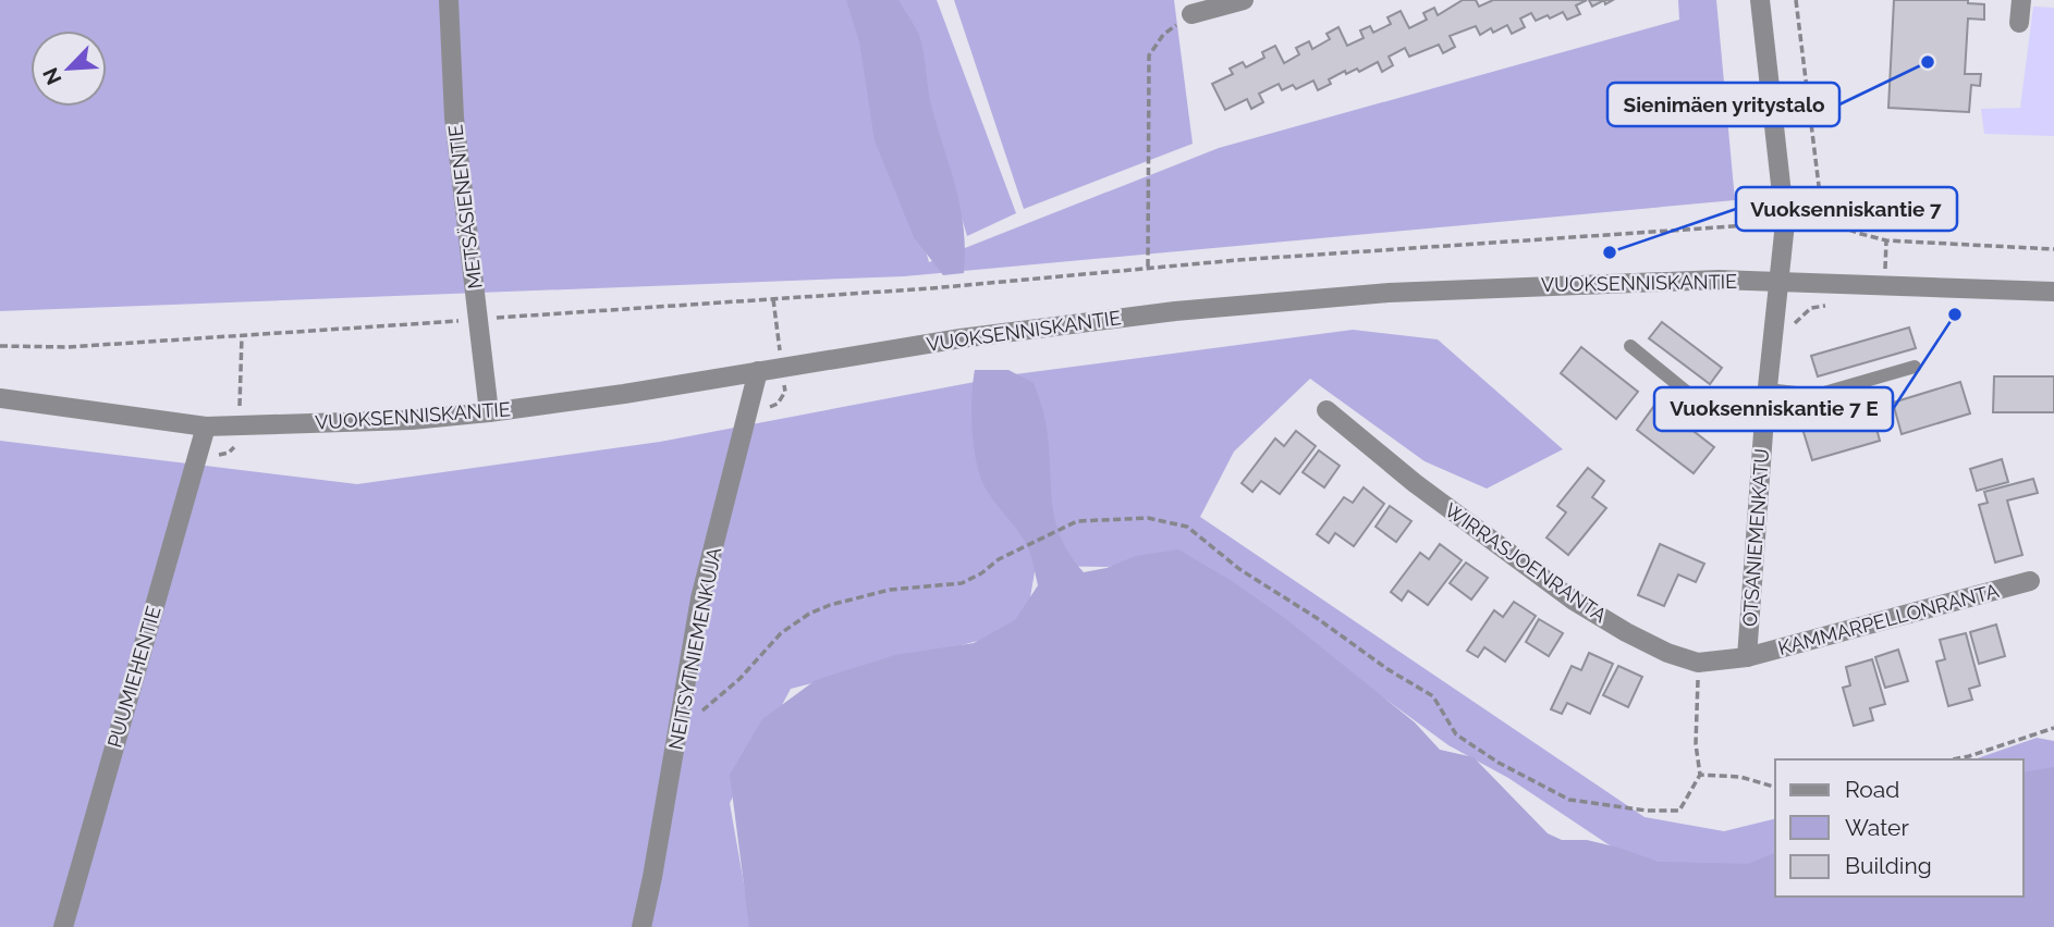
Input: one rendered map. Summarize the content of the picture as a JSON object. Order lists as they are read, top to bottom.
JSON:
{
  "streets": {
    "street": [
      "METSÄSIENENTIE",
      "VUOKSENNISKANTIE",
      "OTSANIEMENKATU",
      "WIRRASJOENRANTA",
      "KAMMARPELLONRANTA",
      "NEITSYTNIEMENKUJA",
      "PUUMIEHENTIE"
    ]
  },
  "crossings": [
    ["METSÄSIENENTIE", "VUOKSENNISKANTIE"],
    ["VUOKSENNISKANTIE", "OTSANIEMENKATU"],
    ["VUOKSENNISKANTIE", "NEITSYTNIEMENKUJA"],
    ["VUOKSENNISKANTIE", "PUUMIEHENTIE"],
    ["OTSANIEMENKATU", "WIRRASJOENRANTA"],
    ["OTSANIEMENKATU", "KAMMARPELLONRANTA"],
    ["WIRRASJOENRANTA", "KAMMARPELLONRANTA"]
  ],
  "places": ["Sienimäen yritystalo", "Vuoksenniskantie 7", "Vuoksenniskantie 7 E"],
  "legend": ["Road", "Water", "Building"],
  "north": "bottom left"
}
